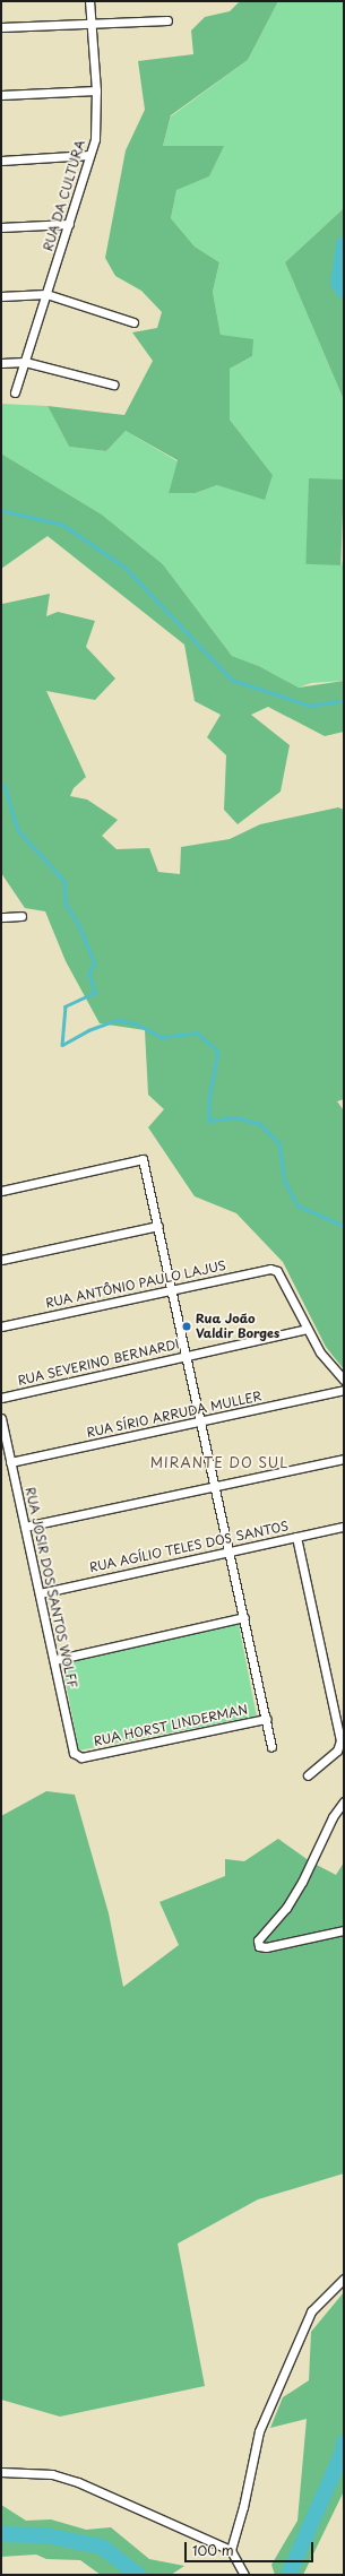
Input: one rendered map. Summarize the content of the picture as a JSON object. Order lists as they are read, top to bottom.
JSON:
{
  "streets": {
    "street": [
      "RUA DA CULTURA",
      "RUA ANTÔNIO PAULO LAJUS",
      "RUA SEVERINO BERNARDI",
      "RUA SÍRIO ARRUDA MULLER",
      "RUA AGÍLIO TELES DOS SANTOS",
      "RUA JOSIR DOS SANTOS WOLFF",
      "RUA HORST LINDERMAN"
    ]
  },
  "crossings": [
    ["RUA ANTÔNIO PAULO LAJUS", "RUA SEVERINO BERNARDI"],
    ["RUA SÍRIO ARRUDA MULLER", "RUA JOSIR DOS SANTOS WOLFF"],
    ["RUA AGÍLIO TELES DOS SANTOS", "RUA JOSIR DOS SANTOS WOLFF"],
    ["RUA JOSIR DOS SANTOS WOLFF", "RUA HORST LINDERMAN"]
  ],
  "districts": ["MIRANTE DO SUL"],
  "places": ["Rua João Valdir Borges"],
  "scale_bar": "100 m"
}
